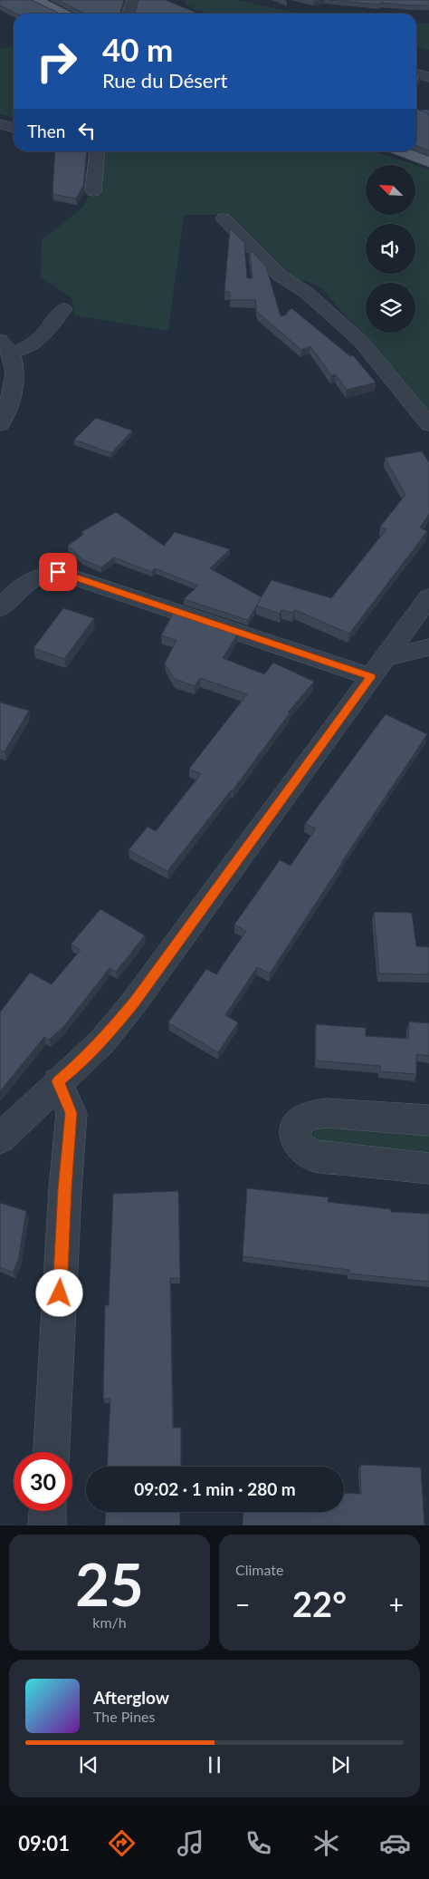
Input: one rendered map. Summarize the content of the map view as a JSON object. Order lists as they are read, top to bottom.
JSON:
{
  "north": "top left",
  "page": {
    "turn": ["40 m", "Rue du Désert"],
    "then": "Then",
    "limit": "30",
    "trip": "09:02 · 1 min · 280 m",
    "tile": [
      ["25", "km/h"],
      "Climate"
    ],
    "heat": ["−", "22°", "+"],
    "song": ["Afterglow", "The Pines"],
    "tabs": "09:01"
  }
}
